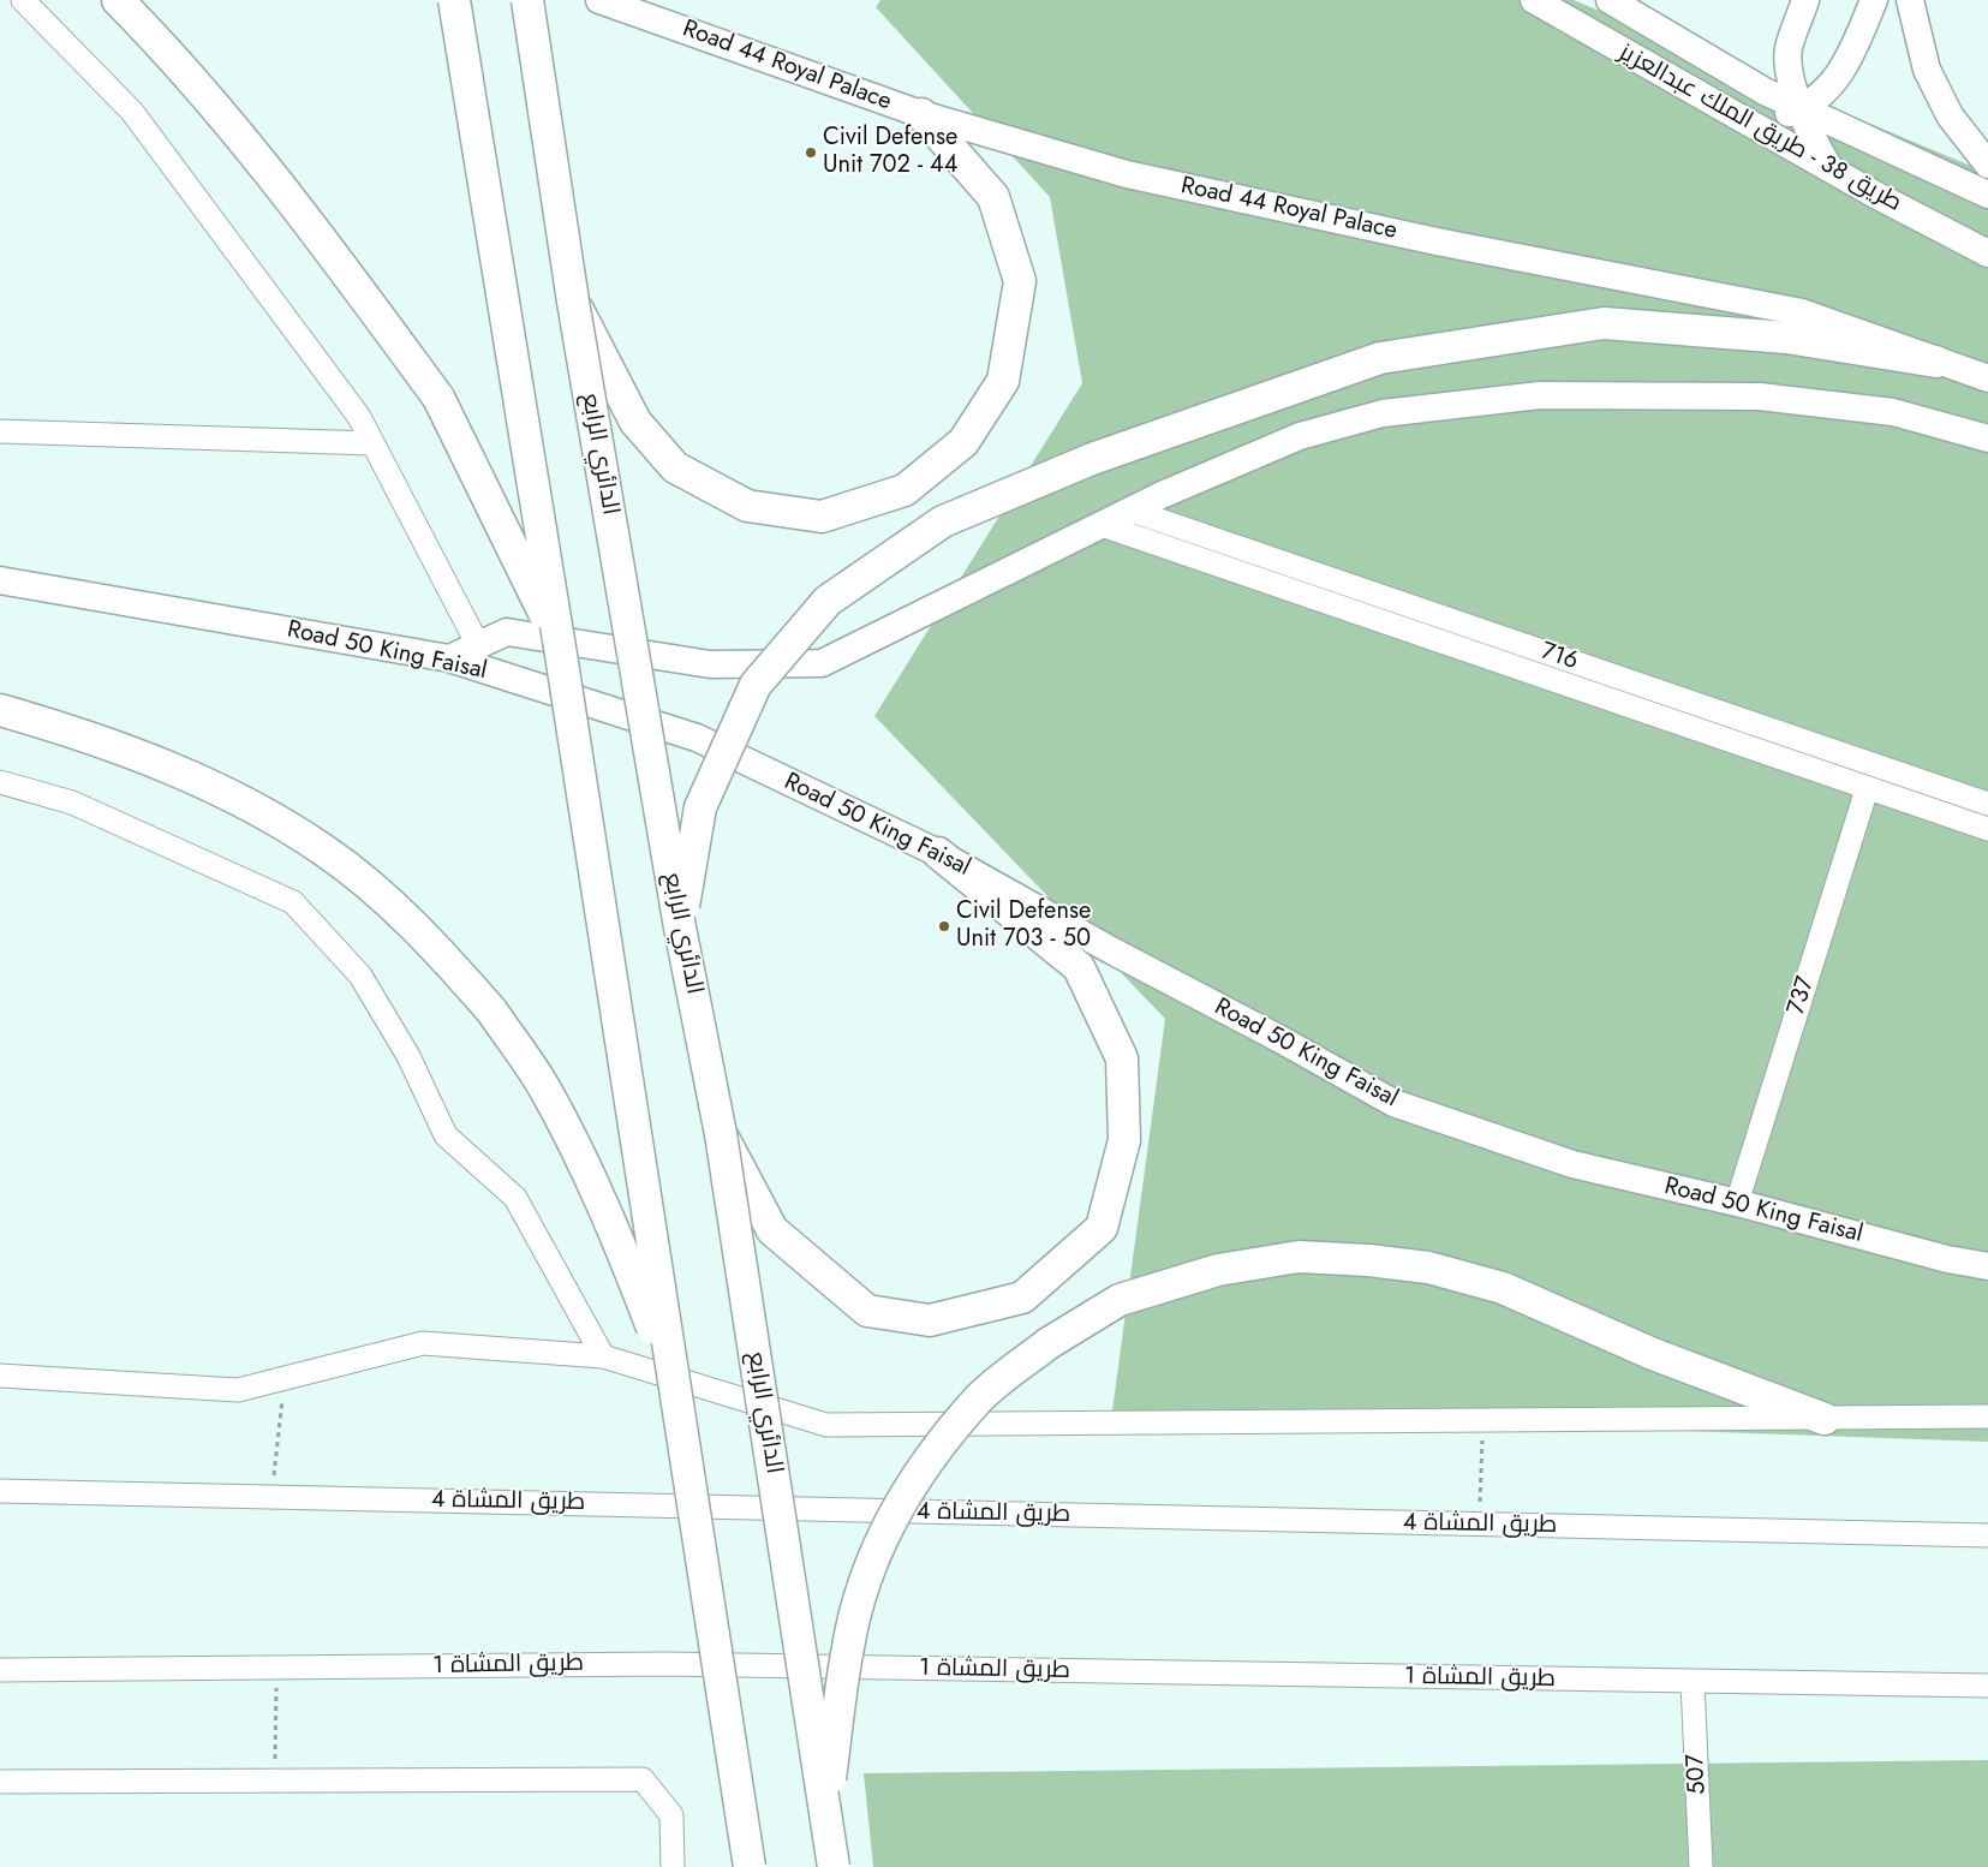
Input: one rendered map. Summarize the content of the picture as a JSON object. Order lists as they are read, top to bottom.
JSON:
{
  "streets": {
    "highway": ["الدائري الرابع"],
    "main road": ["Road 44 Royal Palace", "طريق 38 - طريق الملك عبدالعزيز", "Road 50 King Faisal"],
    "street": [
      "716",
      "737",
      "طريق المشاة 4",
      "طريق المشاة 1",
      "507"
    ]
  },
  "crossings": [
    ["Road 50 King Faisal", "737"],
    ["طريق المشاة 1", "507"]
  ],
  "places": ["Civil Defense Unit 702 - 44", "Civil Defense Unit 703 - 50"]
}
